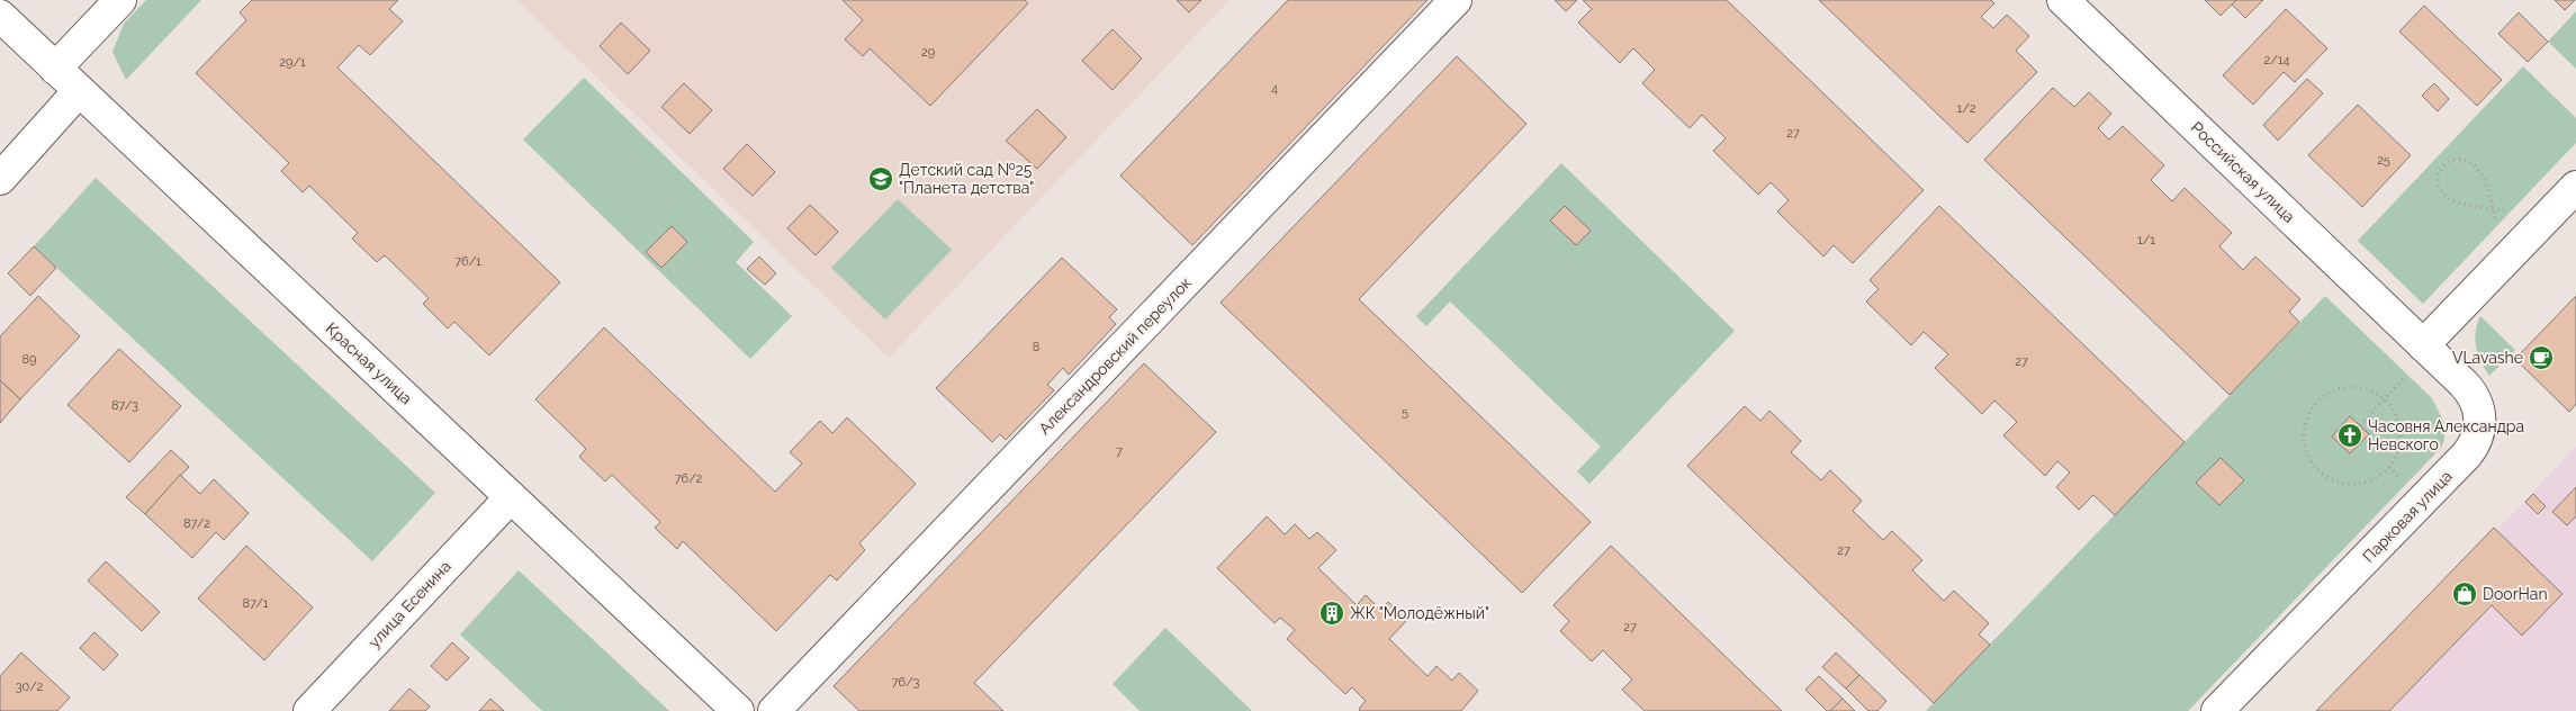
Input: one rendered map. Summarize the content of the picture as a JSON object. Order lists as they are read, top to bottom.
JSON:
{
  "streets": {
    "street": [
      "Российская улица",
      "Александровский переулок",
      "Красная улица",
      "Парковая улица",
      "улица Есенина"
    ]
  },
  "crossings": [
    ["Российская улица", "Парковая улица"],
    ["Красная улица", "улица Есенина"]
  ],
  "places": {
    "school or university": ["Детский сад №25 \"Планета детства\""],
    "cafe": ["VLavashe"],
    "church": ["Часовня Александра Невского"],
    "shop": ["DoorHan"],
    "building": ["ЖК \"Молодёжный\""]
  },
  "house_numbers": [
    "29",
    "2/14",
    "29/1",
    "4",
    "1/2",
    "27",
    "25",
    "1/1",
    "76/1",
    "8",
    "89",
    "27",
    "87/3",
    "5",
    "7",
    "76/2",
    "87/2",
    "27",
    "87/1",
    "27",
    "76/3",
    "30/2"
  ]
}
